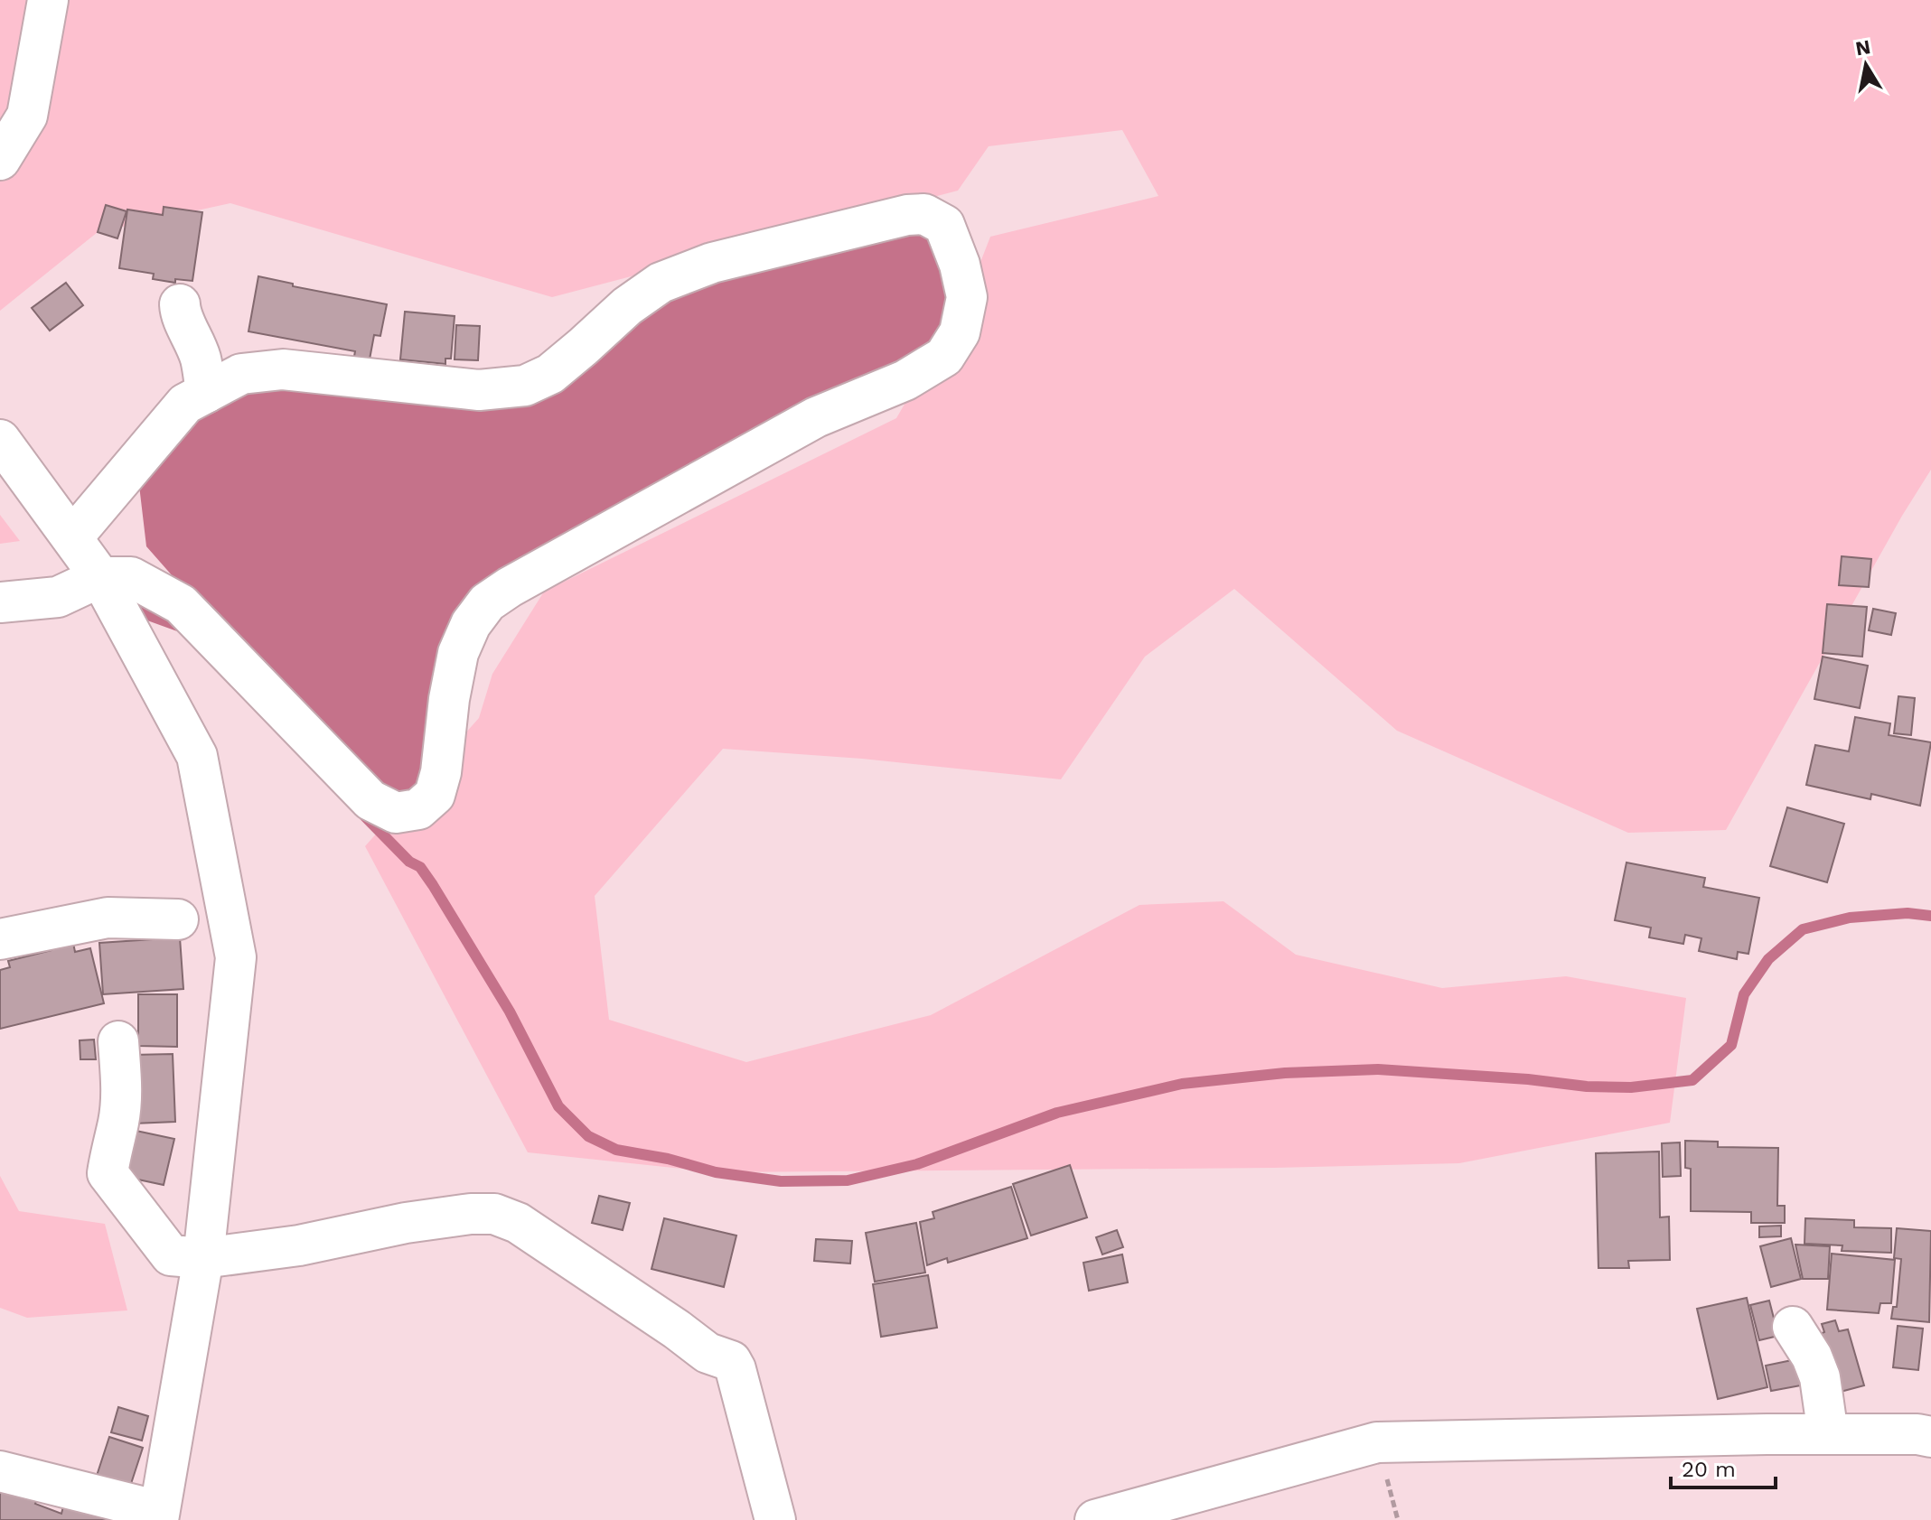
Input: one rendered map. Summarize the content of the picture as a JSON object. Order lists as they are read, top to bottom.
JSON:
{
  "scale_bar": "20 m",
  "north": "top"
}
